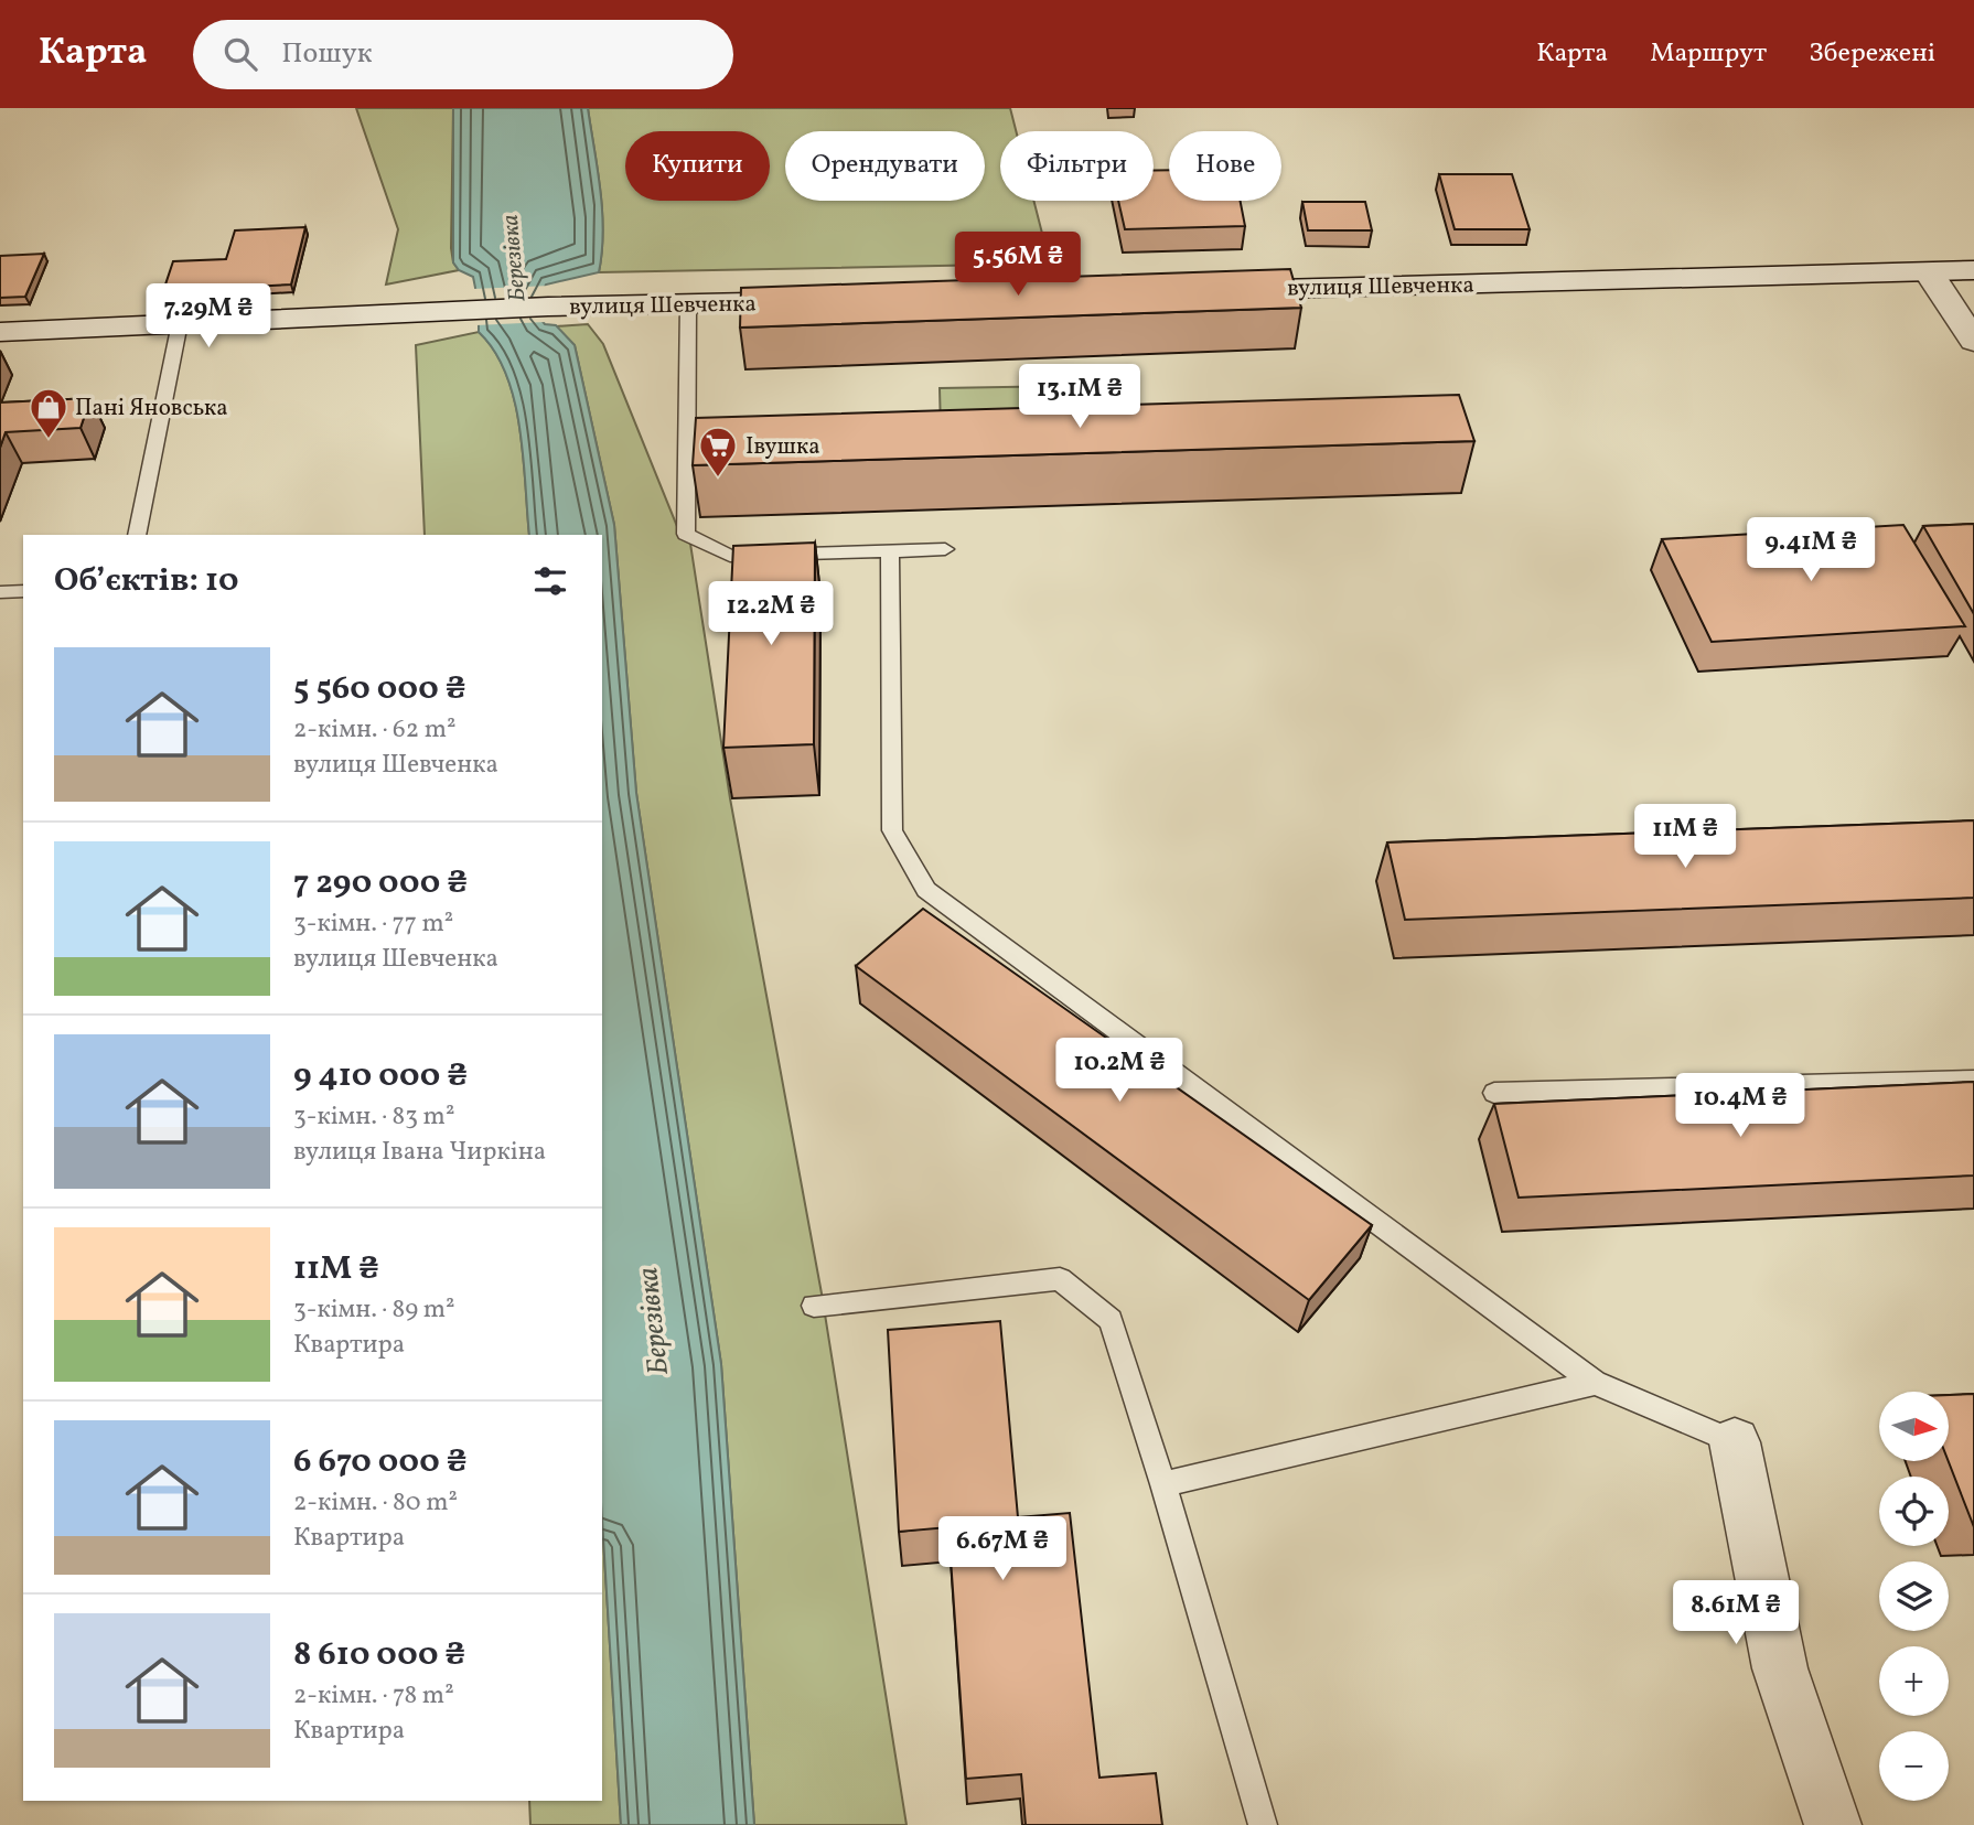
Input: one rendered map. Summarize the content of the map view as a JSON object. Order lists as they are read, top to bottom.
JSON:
{
  "streets": {
    "main road": ["вулиця Шевченка"]
  },
  "water": ["Березівка"],
  "places": {
    "shop": ["Пані Яновська"],
    "supermarket": ["Івушка"]
  },
  "north": "right",
  "page": {
    "header": "Карта",
    "search": "Пошук",
    "nav": ["Карта", "Маршрут", "Збережені"],
    "chip": [
      "Купити",
      "Орендувати",
      "Фільтри",
      "Нове"
    ],
    "price": [
      "5.56M ₴",
      "7.29M ₴",
      "13.1M ₴",
      "9.41M ₴",
      "12.2M ₴",
      "11M ₴",
      "10.2M ₴",
      "10.4M ₴",
      "6.67M ₴",
      "8.61M ₴"
    ],
    "heading": "Об’єктів: 10",
    "list": [
      {
        "name": "5 560 000 ₴",
        "note": "2-кімн. · 62 m² · вулиця Шевченка"
      },
      {
        "name": "7 290 000 ₴",
        "note": "3-кімн. · 77 m² · вулиця Шевченка"
      },
      {
        "name": "9 410 000 ₴",
        "note": "3-кімн. · 83 m² · вулиця Івана Чиркіна"
      },
      {
        "name": "11M ₴",
        "note": "3-кімн. · 89 m² · Квартира"
      },
      {
        "name": "6 670 000 ₴",
        "note": "2-кімн. · 80 m² · Квартира"
      },
      {
        "name": "8 610 000 ₴",
        "note": "2-кімн. · 78 m² · Квартира"
      }
    ],
    "map_buttons": ["+", "−"]
  }
}
